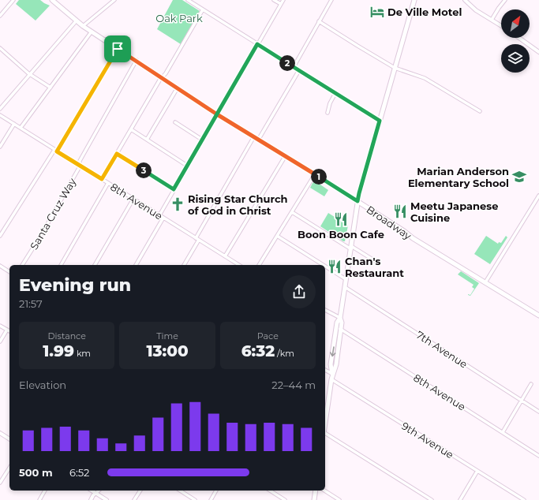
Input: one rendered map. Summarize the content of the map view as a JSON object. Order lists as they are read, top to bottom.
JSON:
{
  "streets": {
    "main road": ["Broadway"],
    "street": [
      "8th Avenue",
      "Santa Cruz Way",
      "7th Avenue",
      "9th Avenue"
    ]
  },
  "crossings": [
    ["8th Avenue", "Santa Cruz Way"],
    ["Santa Cruz Way", "Broadway"]
  ],
  "parks": ["Oak Park"],
  "places": {
    "hotel": ["De Ville Motel"],
    "school or university": ["Marian Anderson Elementary School"],
    "church": ["Rising Star Church of God in Christ"],
    "restaurant": ["Meetu Japanese Cuisine", "Boon Boon Cafe", "Chan's Restaurant"]
  },
  "north": "top right",
  "page": {
    "pins": ["2", "3", "1"],
    "heading": ["Evening run", "21:57"],
    "stats": [
      ["Distance", "1.99 km"],
      ["Time", "13:00"],
      ["Pace", "6:32 /km"]
    ],
    "chart": ["Elevation", "22–44 m"],
    "list": [
      {
        "name": "500 m",
        "note": "6:52"
      }
    ]
  }
}
